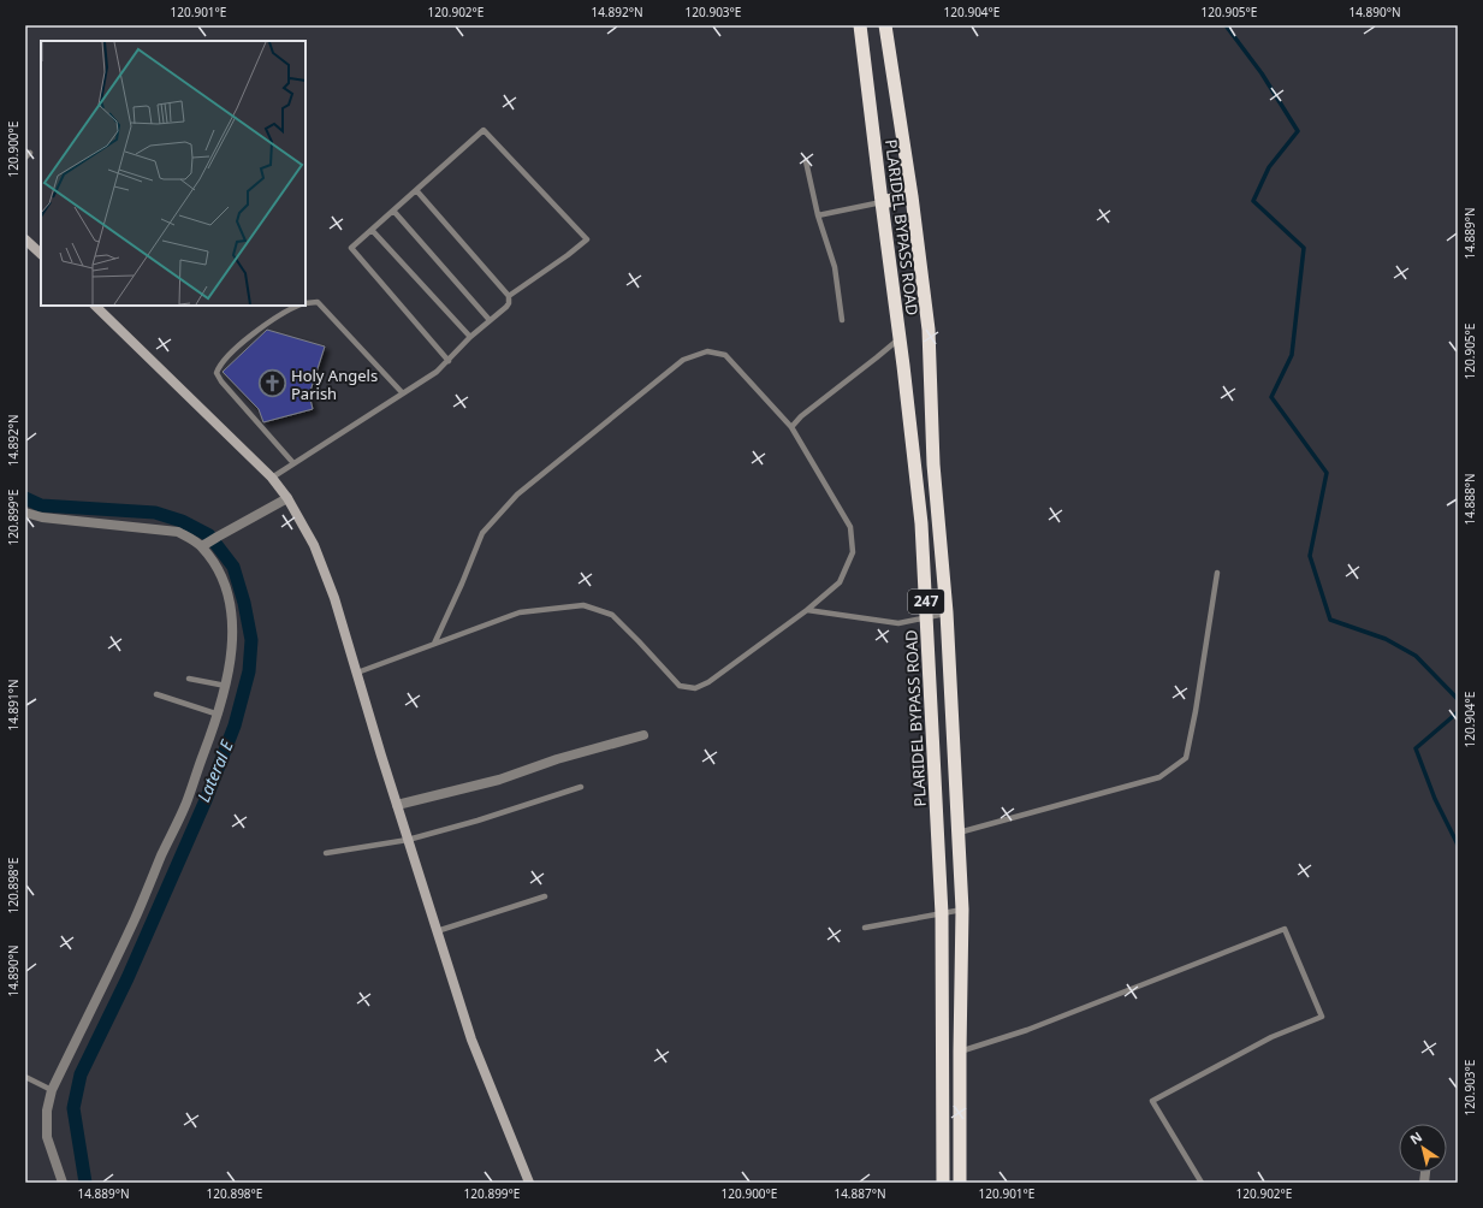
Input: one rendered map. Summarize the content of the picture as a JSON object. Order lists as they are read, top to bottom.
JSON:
{
  "streets": {
    "highway": ["PLARIDEL BYPASS ROAD", "247"]
  },
  "water": ["Lateral E"],
  "places": {
    "church": ["Holy Angels Parish"]
  },
  "north": "top left",
  "coordinates": [
    "120.901°E",
    "120.902°E",
    "14.892°N",
    "120.903°E",
    "120.904°E",
    "120.905°E",
    "14.890°N",
    "120.900°E",
    "14.889°N",
    "14.888°N",
    "120.899°E",
    "14.891°N",
    "120.898°E",
    "14.887°N"
  ]
}
